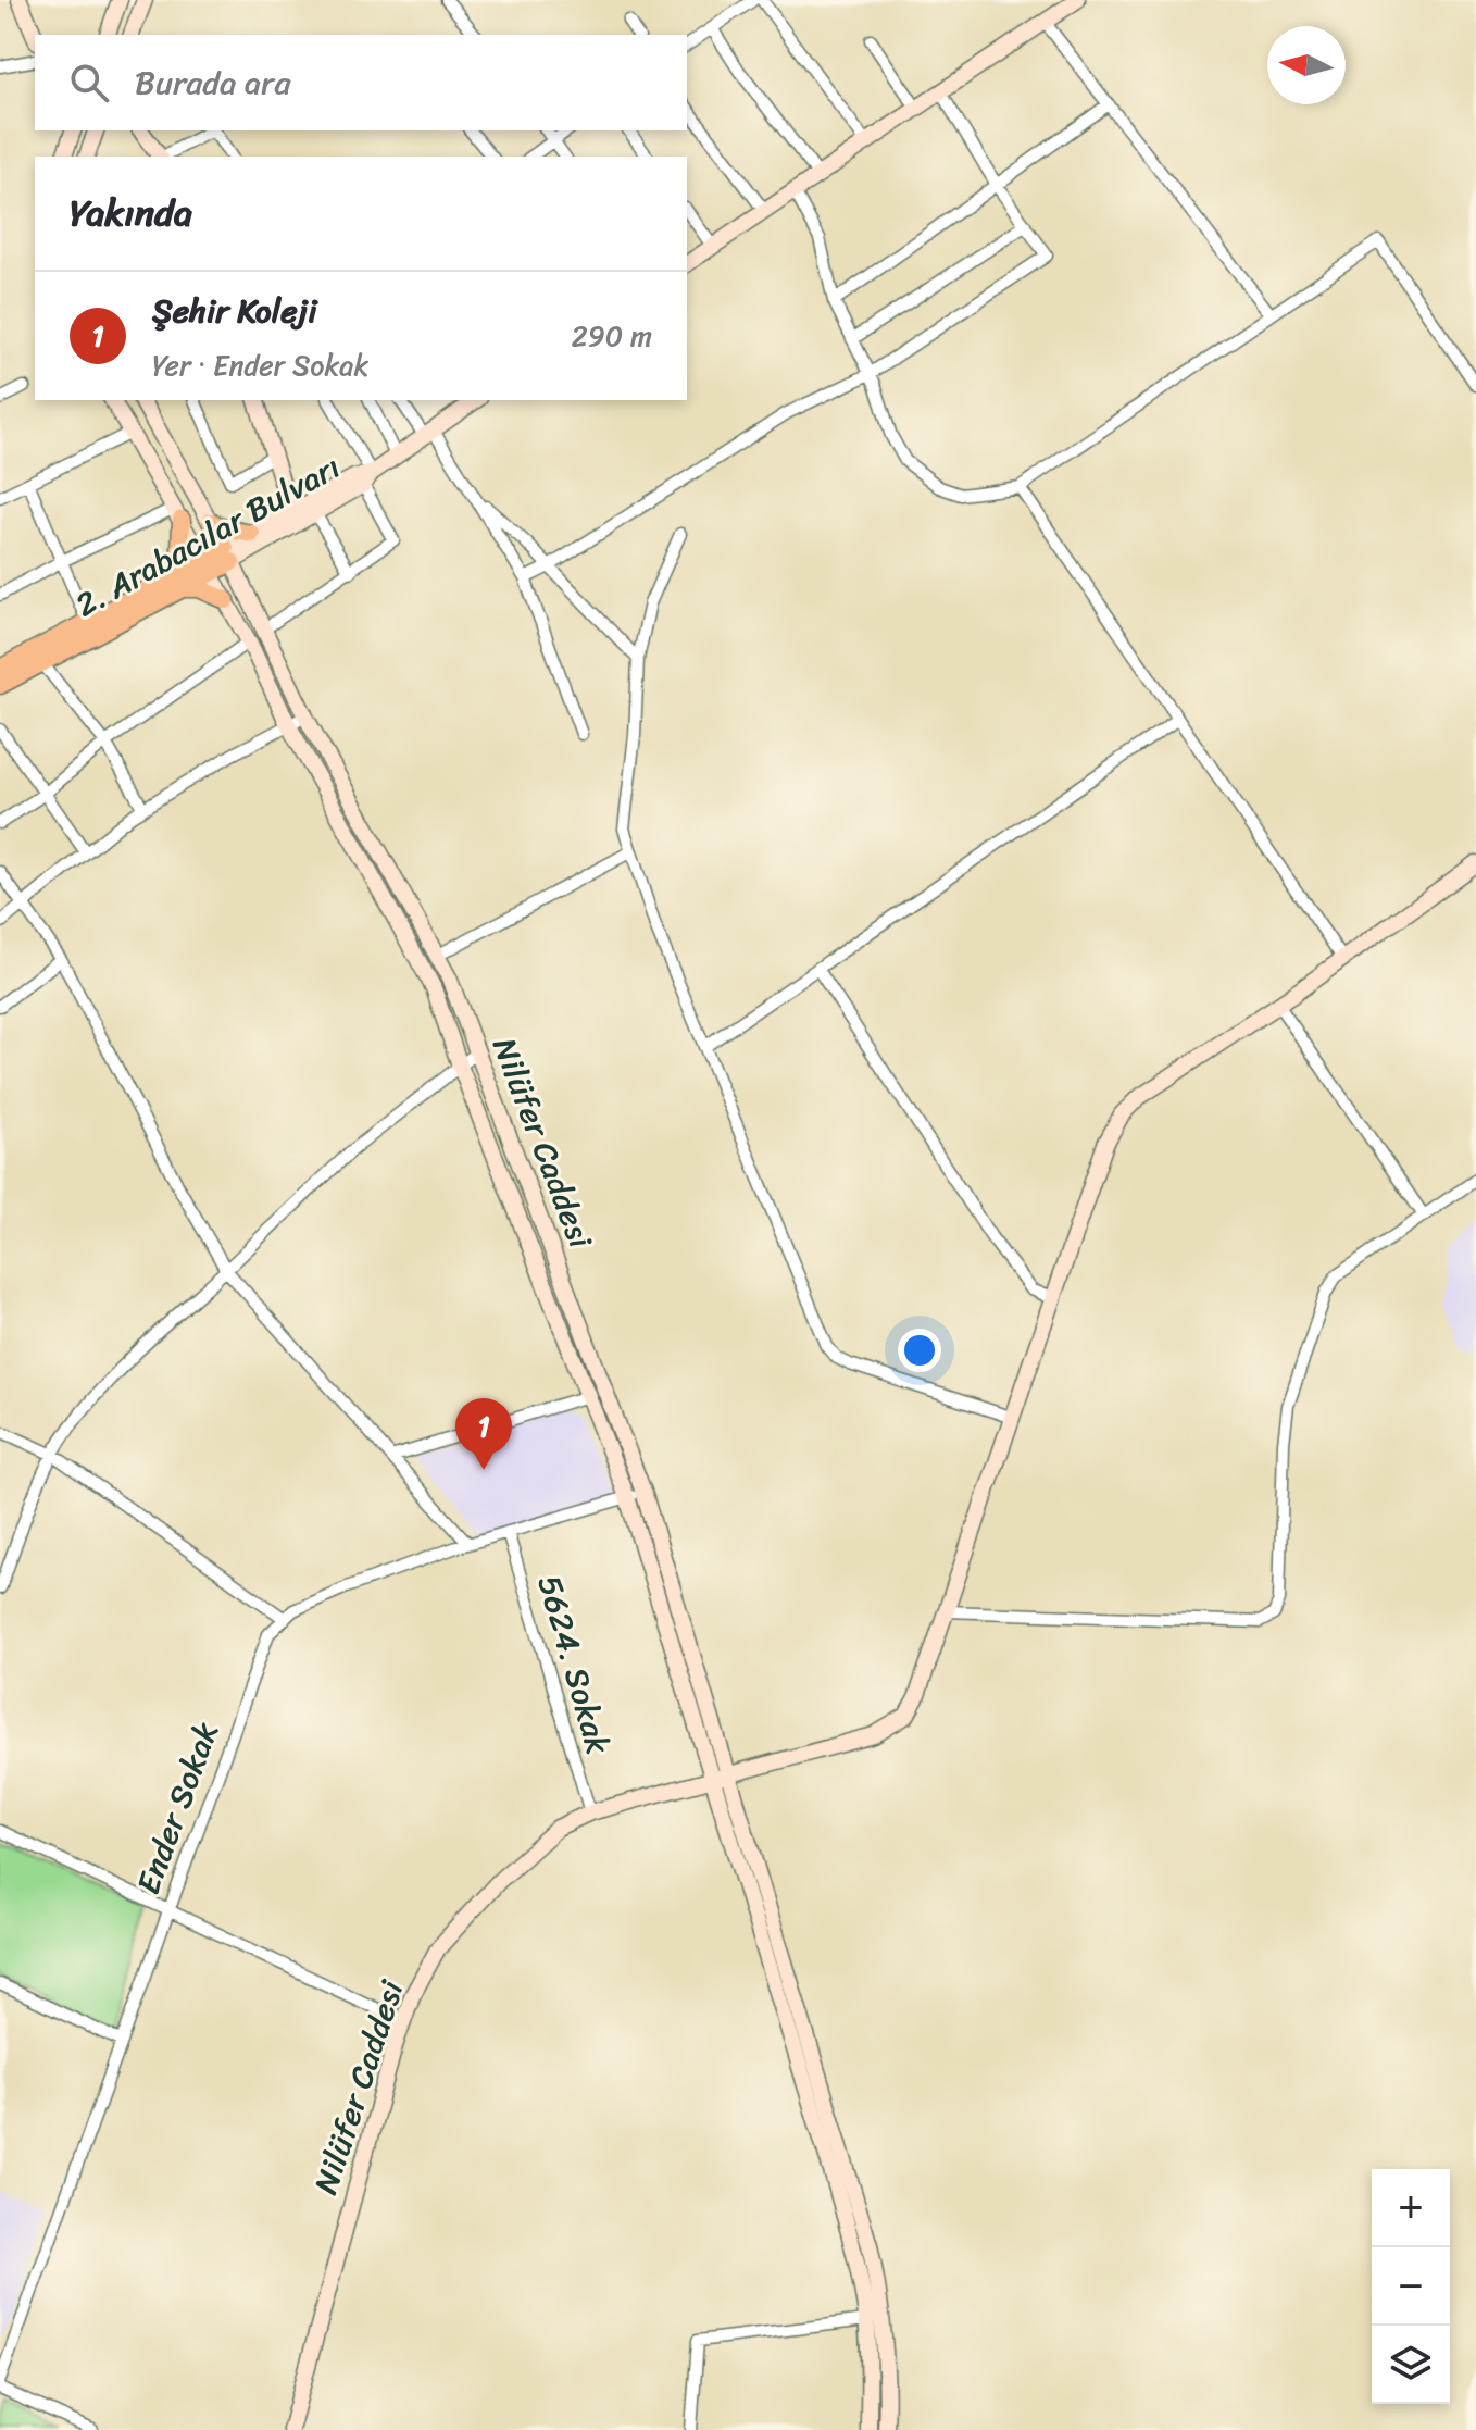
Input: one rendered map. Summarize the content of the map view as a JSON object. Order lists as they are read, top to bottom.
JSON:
{
  "streets": {
    "main road": ["2. Arabacılar Bulvarı"],
    "street": ["Nilüfer Caddesi", "5624. Sokak", "Ender Sokak"]
  },
  "crossings": [
    ["Nilüfer Caddesi", "5624. Sokak"],
    ["Nilüfer Caddesi", "Ender Sokak"],
    ["5624. Sokak", "Ender Sokak"]
  ],
  "north": "left",
  "page": {
    "search": "Burada ara",
    "heading": "Yakında",
    "list": [
      {
        "mark": "1",
        "name": "Şehir Koleji",
        "note": "Yer · Ender Sokak",
        "value": "290 m"
      }
    ],
    "pins": "1",
    "map_buttons": ["+", "−"]
  }
}
